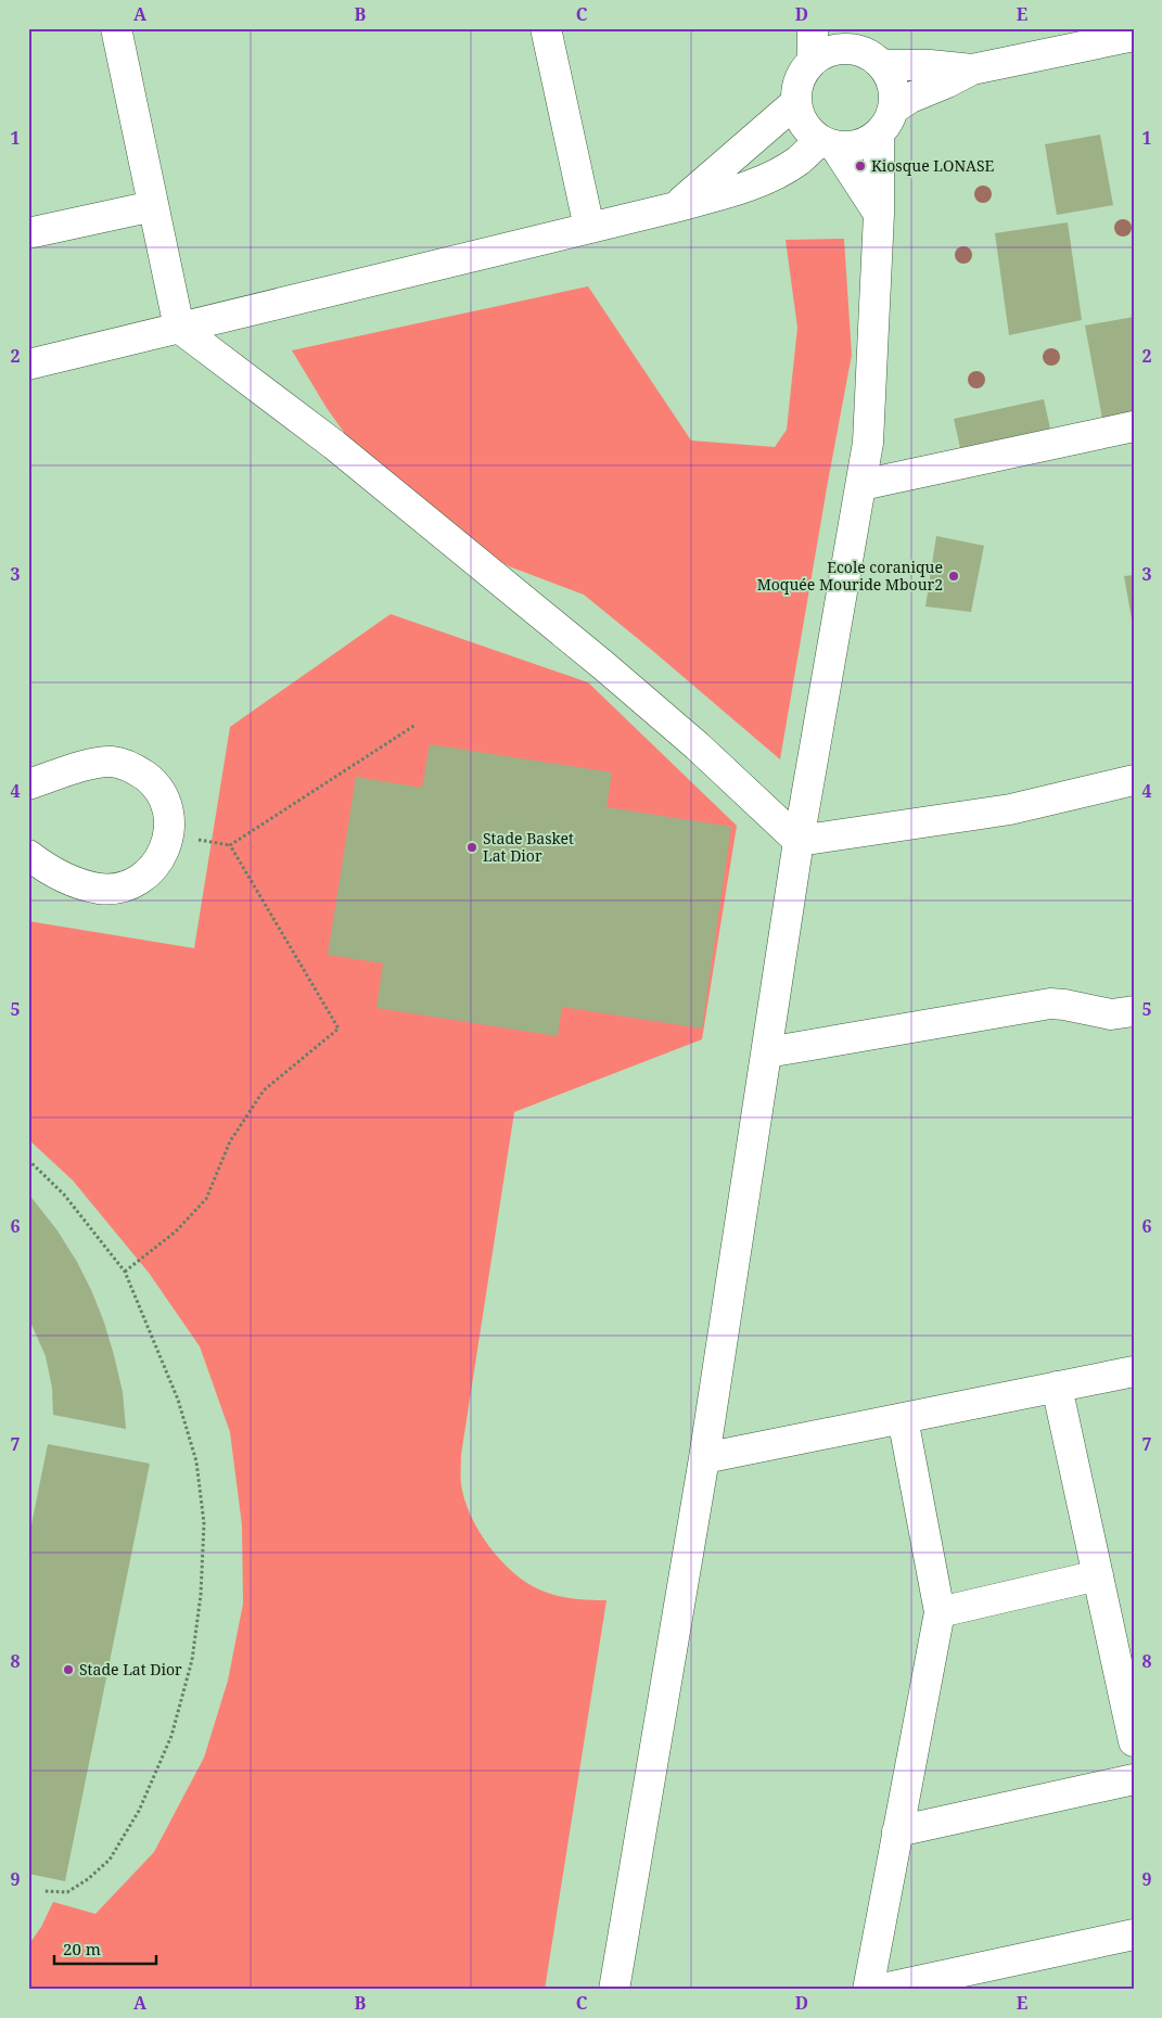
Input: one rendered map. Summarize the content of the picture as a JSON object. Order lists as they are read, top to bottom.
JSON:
{
  "places": [
    "Kiosque LONASE",
    "Ecole coranique Moquée Mouride Mbour2",
    "Stade Basket Lat Dior",
    "Stade Lat Dior"
  ],
  "scale_bar": "20 m",
  "grid": {
    "columns": [
      "A",
      "B",
      "C",
      "D",
      "E"
    ],
    "rows": [
      "1",
      "2",
      "3",
      "4",
      "5",
      "6",
      "7",
      "8",
      "9"
    ]
  }
}
